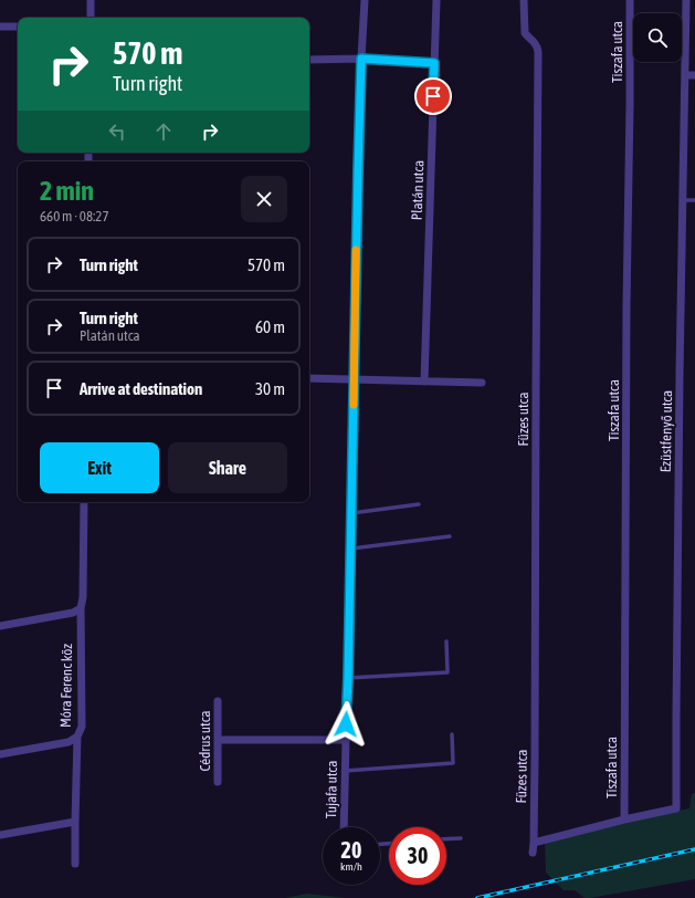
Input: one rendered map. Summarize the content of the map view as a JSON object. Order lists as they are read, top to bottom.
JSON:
{
  "streets": {
    "street": [
      "Tiszafa utca",
      "Platán utca",
      "Füzes utca",
      "Ezüstfenyő utca",
      "Móra Ferenc köz",
      "Cédrus utca",
      "Tujafa utca"
    ]
  },
  "crossings": [
    ["Tiszafa utca", "Ezüstfenyő utca"]
  ],
  "page": {
    "turn": ["570 m", "Turn right"],
    "heading": ["2 min", "660 m · 08:27"],
    "list": [
      {
        "name": "Turn right",
        "value": "570 m"
      },
      {
        "name": "Turn right",
        "note": "Platán utca",
        "value": "60 m"
      },
      {
        "name": "Arrive at destination",
        "value": "30 m"
      }
    ],
    "buttons": ["Exit", "Share"],
    "speed": "20 km/h",
    "limit": "30"
  }
}
